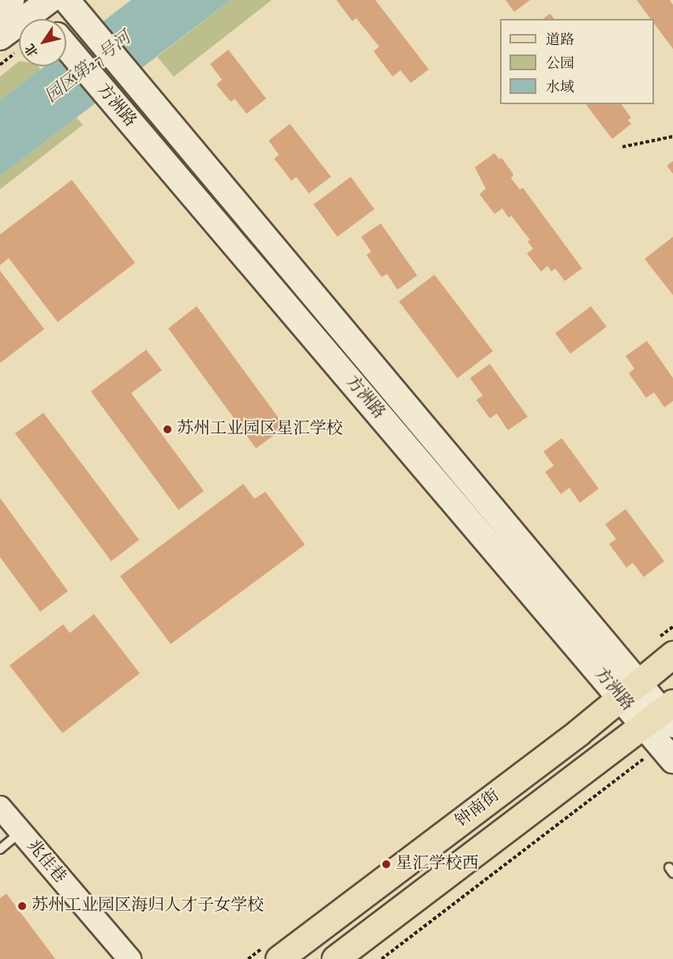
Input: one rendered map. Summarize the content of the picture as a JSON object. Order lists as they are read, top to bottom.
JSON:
{
  "streets": {
    "main road": ["方洲路", "钟南街"],
    "street": ["兆佳巷"]
  },
  "crossings": [
    ["方洲路", "钟南街"]
  ],
  "water": ["园区第27号河"],
  "places": ["苏州工业园区星汇学校", "星汇学校西", "苏州工业园区海归人才子女学校"],
  "legend": ["道路", "公园", "水域"],
  "north": "bottom left"
}
